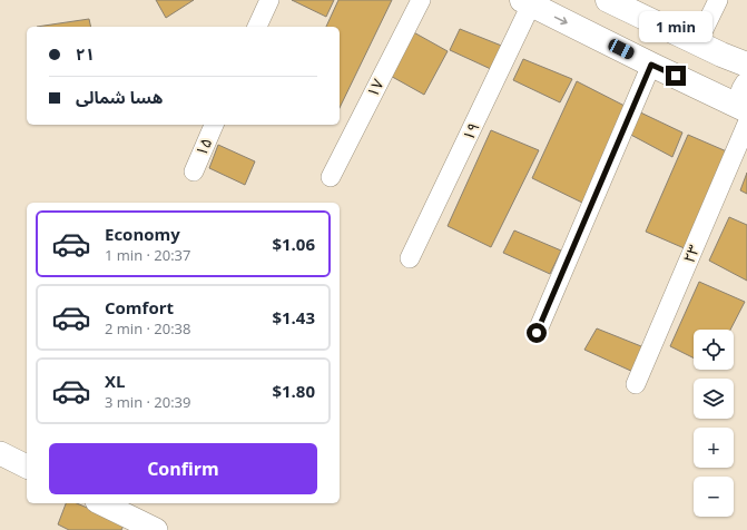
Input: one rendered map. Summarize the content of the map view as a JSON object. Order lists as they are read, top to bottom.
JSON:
{
  "streets": {
    "street": [
      "۱۷",
      "۱۹",
      "۱۵",
      "۲۳"
    ]
  },
  "page": {
    "bubble": "1 min",
    "banner": ["۲۱", "هسا شمالی"],
    "list": [
      {
        "name": "Economy",
        "note": "1 min · 20:37",
        "value": "$1.06"
      },
      {
        "name": "Comfort",
        "note": "2 min · 20:38",
        "value": "$1.43"
      },
      {
        "name": "XL",
        "note": "3 min · 20:39",
        "value": "$1.80"
      }
    ],
    "map_buttons": ["+", "−"],
    "buttons": "Confirm"
  }
}
